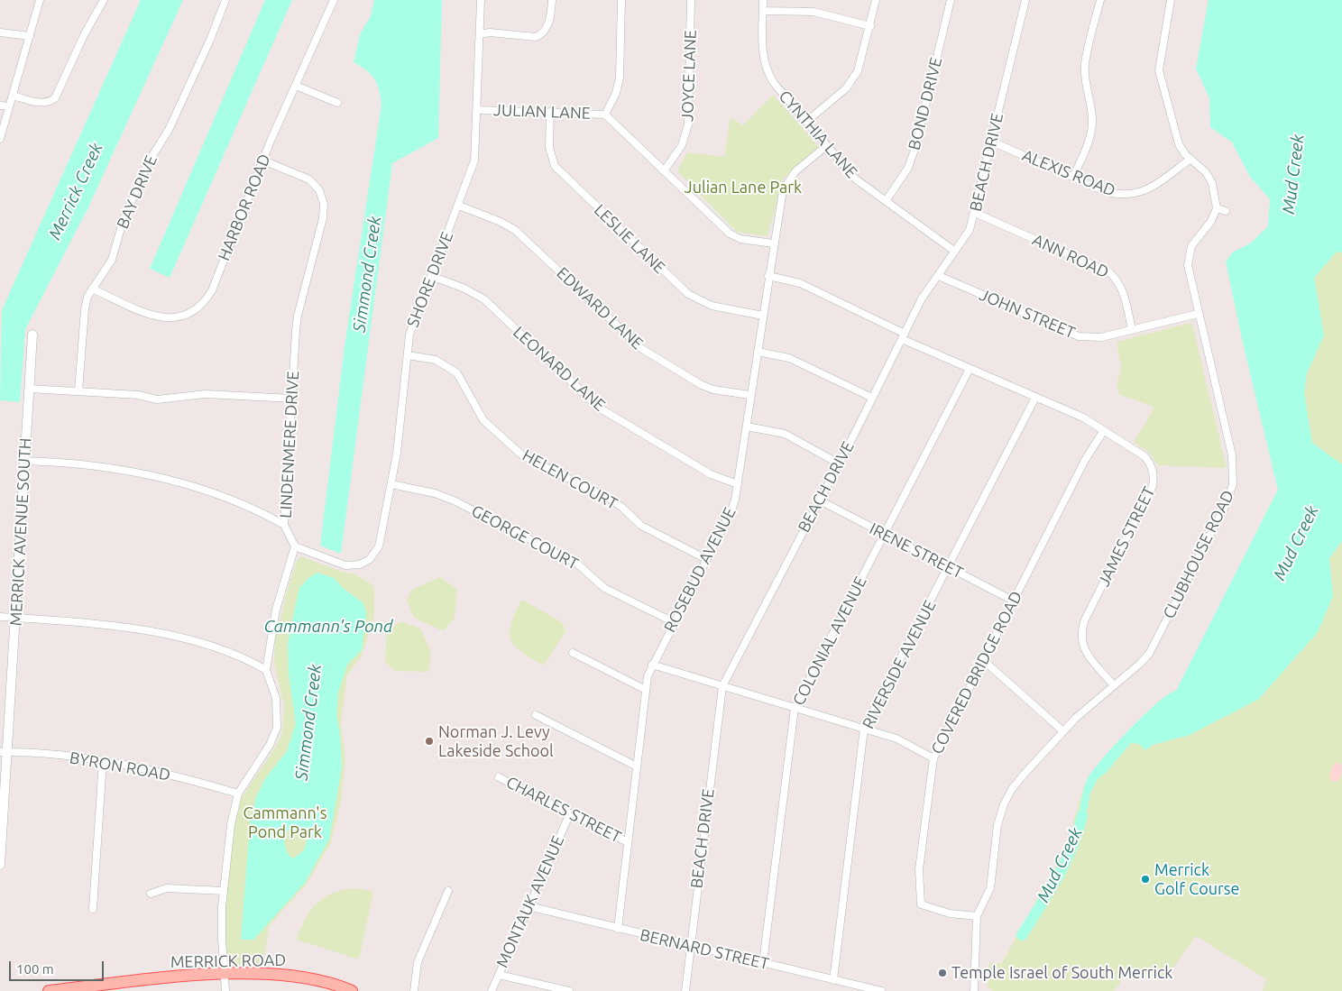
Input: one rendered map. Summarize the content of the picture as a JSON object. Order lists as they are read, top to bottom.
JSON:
{
  "streets": {
    "main road": ["MERRICK ROAD"],
    "street": [
      "JOYCE LANE",
      "BOND DRIVE",
      "JULIAN LANE",
      "CYNTHIA LANE",
      "BEACH DRIVE",
      "ALEXIS ROAD",
      "BAY DRIVE",
      "HARBOR ROAD",
      "LESLIE LANE",
      "ANN ROAD",
      "SHORE DRIVE",
      "EDWARD LANE",
      "JOHN STREET",
      "LEONARD LANE",
      "LINDENMERE DRIVE",
      "HELEN COURT",
      "MERRICK AVENUE SOUTH",
      "JAMES STREET",
      "GEORGE COURT",
      "IRENE STREET",
      "CLUBHOUSE ROAD",
      "ROSEBUD AVENUE",
      "COLONIAL AVENUE",
      "RIVERSIDE AVENUE",
      "COVERED BRIDGE ROAD",
      "BYRON ROAD",
      "CHARLES STREET",
      "MONTAUK AVENUE",
      "BERNARD STREET"
    ]
  },
  "crossings": [
    ["JOYCE LANE", "JULIAN LANE"],
    ["BOND DRIVE", "CYNTHIA LANE"],
    ["JULIAN LANE", "LESLIE LANE"],
    ["JULIAN LANE", "SHORE DRIVE"],
    ["JULIAN LANE", "ROSEBUD AVENUE"],
    ["CYNTHIA LANE", "BEACH DRIVE"],
    ["CYNTHIA LANE", "ROSEBUD AVENUE"],
    ["BEACH DRIVE", "ALEXIS ROAD"],
    ["BEACH DRIVE", "ANN ROAD"],
    ["BEACH DRIVE", "JOHN STREET"],
    ["BEACH DRIVE", "JAMES STREET"],
    ["BEACH DRIVE", "IRENE STREET"],
    ["BEACH DRIVE", "BERNARD STREET"],
    ["BAY DRIVE", "HARBOR ROAD"],
    ["HARBOR ROAD", "LINDENMERE DRIVE"],
    ["LESLIE LANE", "ROSEBUD AVENUE"],
    ["ANN ROAD", "JOHN STREET"],
    ["SHORE DRIVE", "EDWARD LANE"],
    ["SHORE DRIVE", "LEONARD LANE"],
    ["SHORE DRIVE", "LINDENMERE DRIVE"],
    ["SHORE DRIVE", "HELEN COURT"],
    ["SHORE DRIVE", "GEORGE COURT"],
    ["EDWARD LANE", "ROSEBUD AVENUE"],
    ["JOHN STREET", "CLUBHOUSE ROAD"],
    ["LEONARD LANE", "ROSEBUD AVENUE"],
    ["HELEN COURT", "ROSEBUD AVENUE"],
    ["MERRICK AVENUE SOUTH", "BYRON ROAD"],
    ["JAMES STREET", "CLUBHOUSE ROAD"],
    ["JAMES STREET", "ROSEBUD AVENUE"],
    ["JAMES STREET", "COLONIAL AVENUE"],
    ["JAMES STREET", "RIVERSIDE AVENUE"],
    ["JAMES STREET", "COVERED BRIDGE ROAD"],
    ["GEORGE COURT", "ROSEBUD AVENUE"],
    ["IRENE STREET", "COLONIAL AVENUE"],
    ["IRENE STREET", "RIVERSIDE AVENUE"],
    ["IRENE STREET", "COVERED BRIDGE ROAD"],
    ["CLUBHOUSE ROAD", "COVERED BRIDGE ROAD"],
    ["ROSEBUD AVENUE", "CHARLES STREET"],
    ["ROSEBUD AVENUE", "BERNARD STREET"],
    ["COLONIAL AVENUE", "BERNARD STREET"],
    ["RIVERSIDE AVENUE", "BERNARD STREET"],
    ["CHARLES STREET", "MONTAUK AVENUE"],
    ["MONTAUK AVENUE", "BERNARD STREET"]
  ],
  "water": [
    "Mud Creek",
    "Merrick Creek",
    "Simmond Creek",
    "Cammann's Pond"
  ],
  "parks": ["Julian Lane Park", "Cammann's Pond Park"],
  "places": ["Norman J. Levy Lakeside School", "Merrick Golf Course", "Temple Israel of South Merrick"],
  "scale_bar": "100 m"
}
